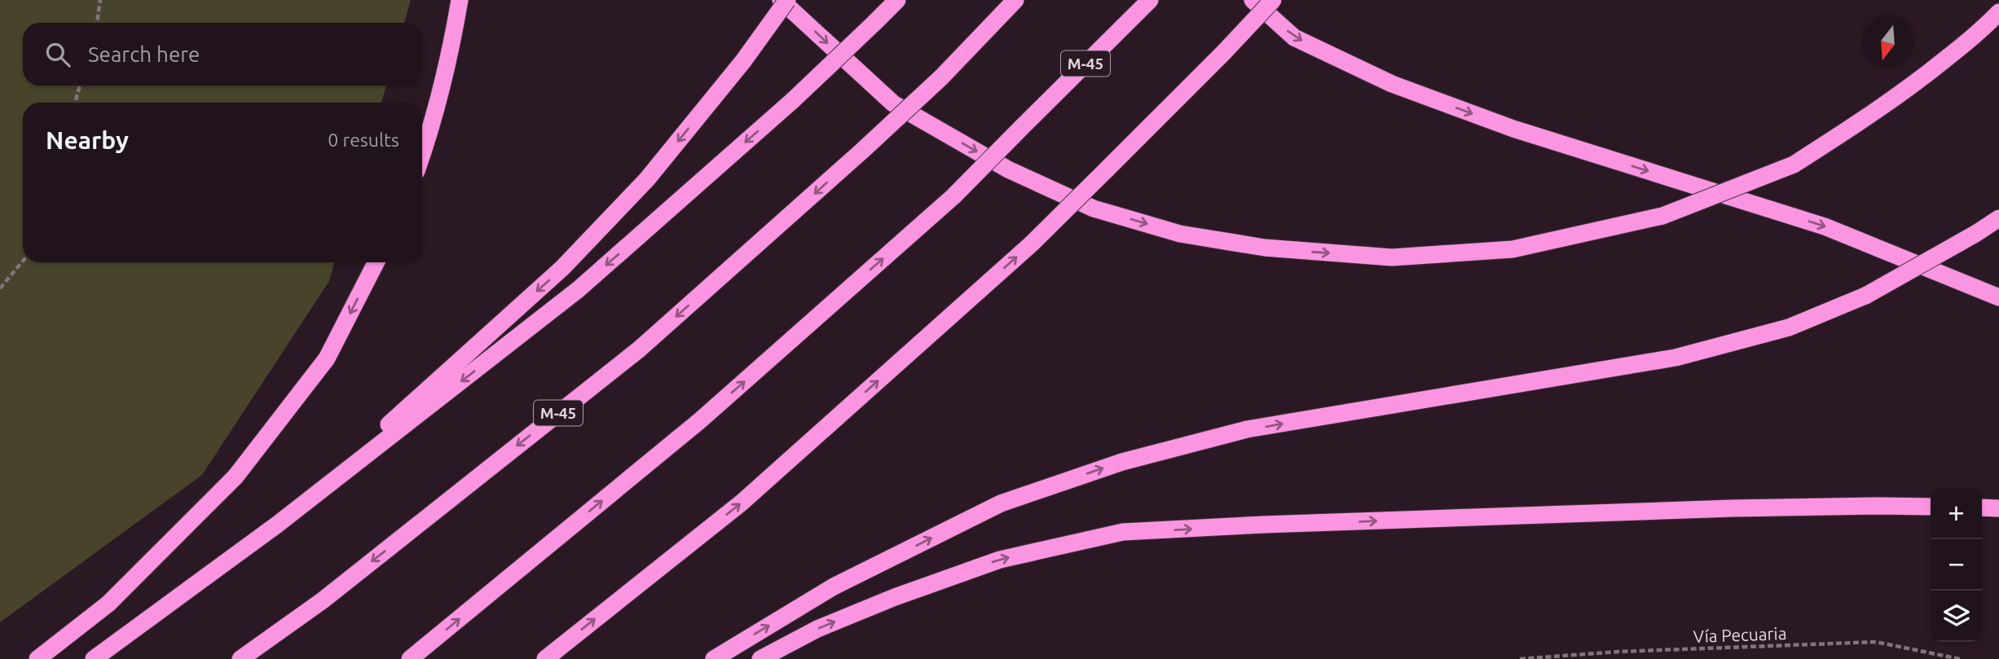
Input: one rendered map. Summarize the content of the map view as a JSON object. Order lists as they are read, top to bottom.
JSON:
{
  "streets": {
    "highway": ["M-45"],
    "path": ["Vía Pecuaria"]
  },
  "north": "bottom",
  "page": {
    "search": "Search here",
    "heading": ["Nearby", "0 results"],
    "map_buttons": ["+", "−"]
  }
}
